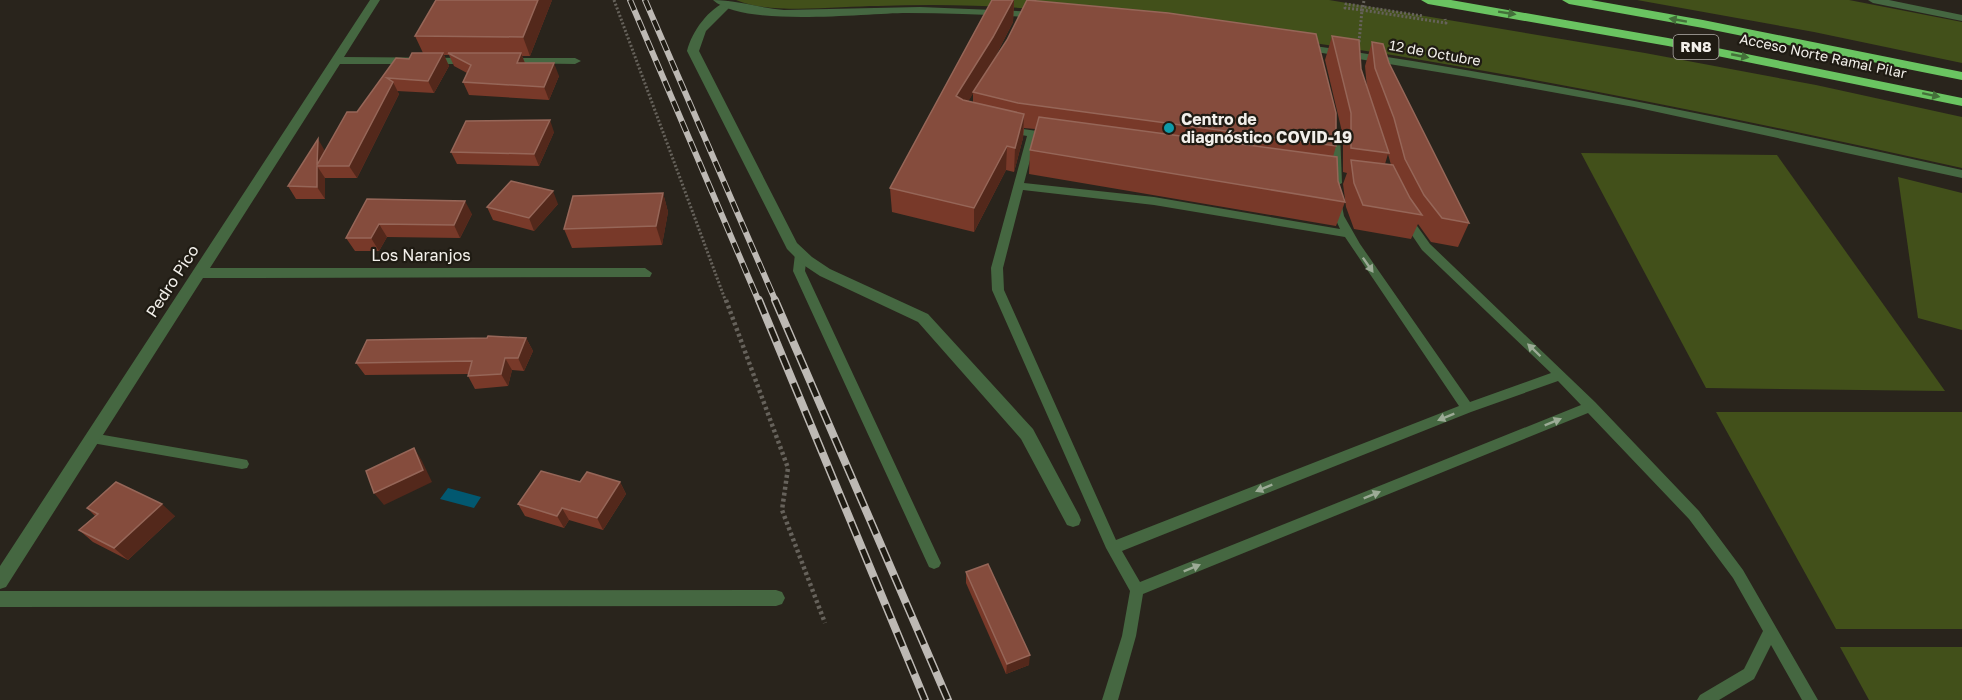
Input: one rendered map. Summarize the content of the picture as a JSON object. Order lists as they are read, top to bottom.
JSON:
{
  "streets": {
    "highway": ["RN8", "Acceso Norte Ramal Pilar"],
    "street": ["12 de Octubre", "Los Naranjos", "Pedro Pico"]
  },
  "crossings": [
    ["Los Naranjos", "Pedro Pico"]
  ],
  "places": ["Centro de diagnóstico COVID-19"]
}
